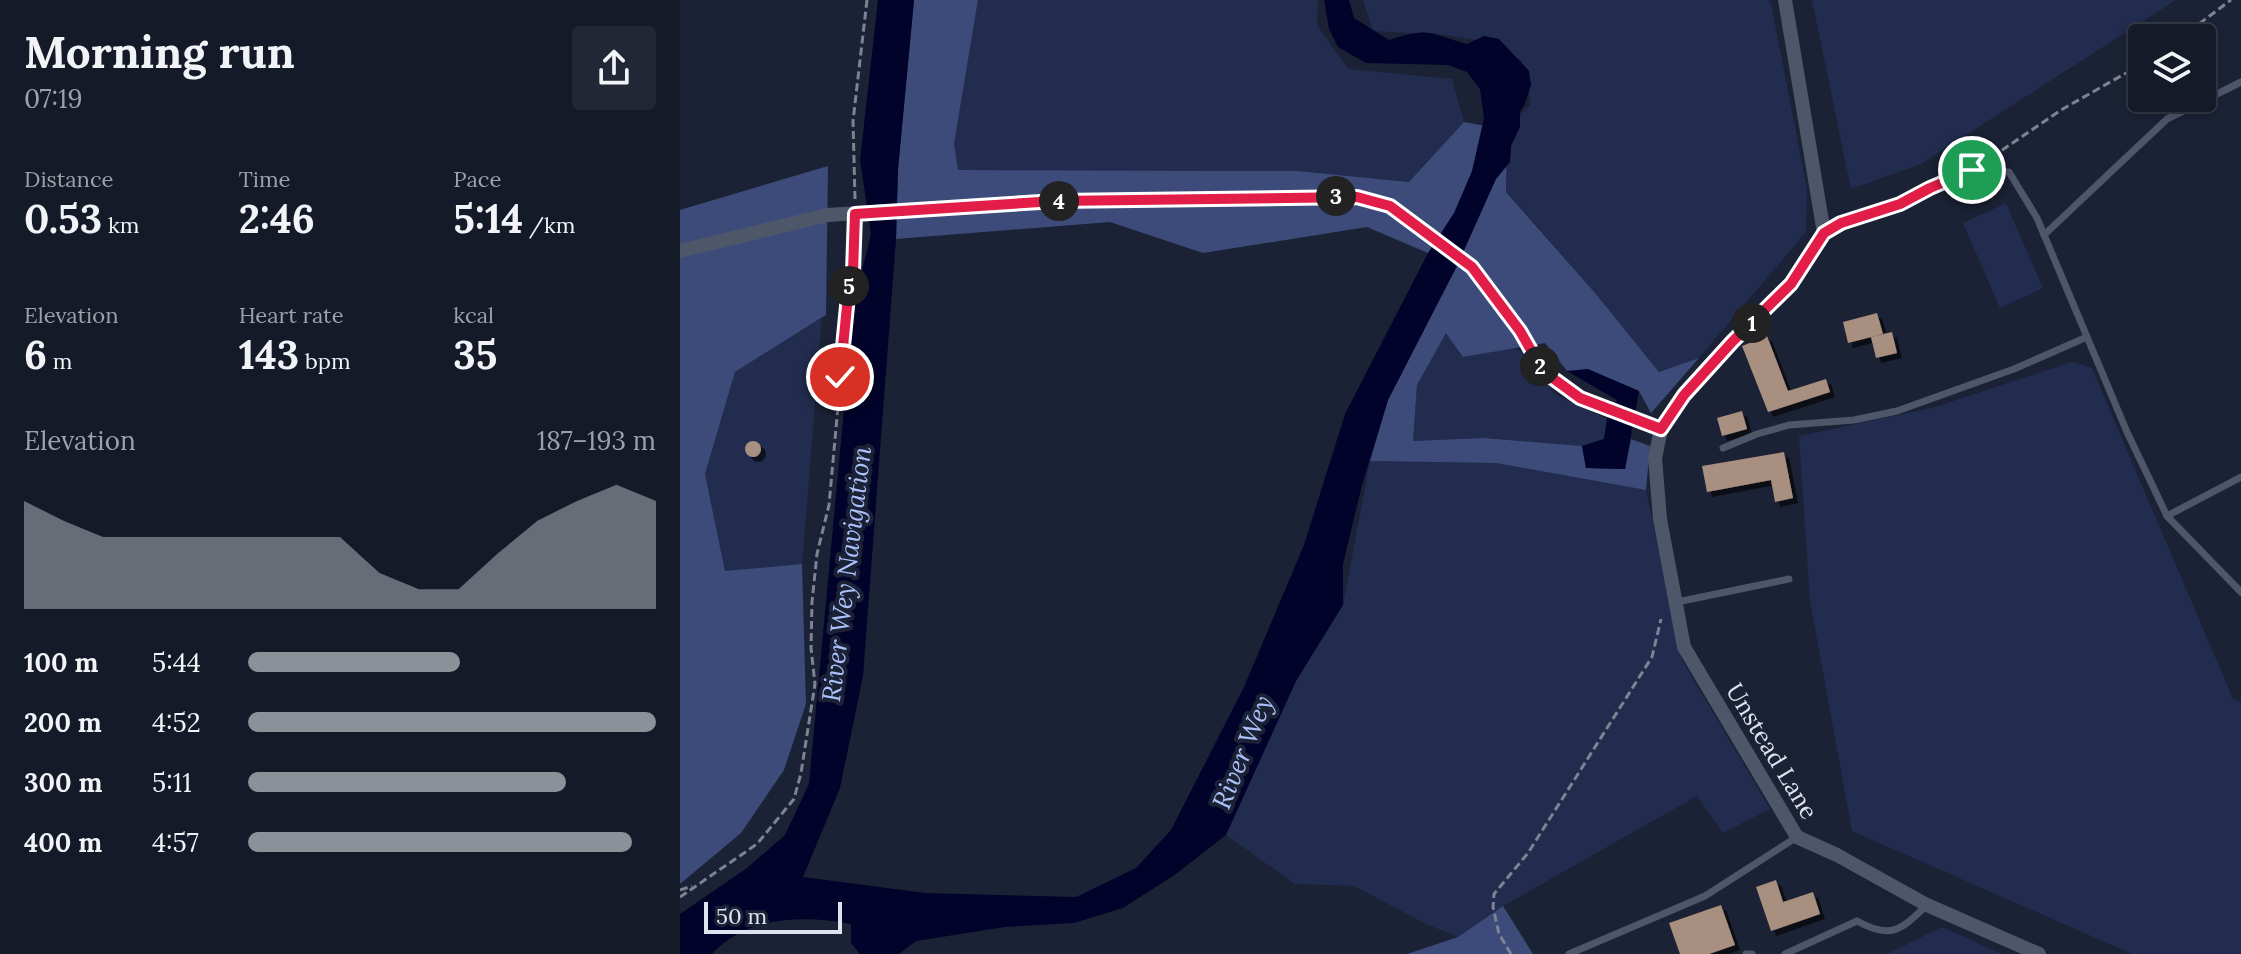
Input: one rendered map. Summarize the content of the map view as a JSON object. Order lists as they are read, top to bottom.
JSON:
{
  "streets": {
    "street": ["Unstead Lane"]
  },
  "water": ["River Wey Navigation", "River Wey"],
  "scale_bar": "50 m",
  "page": {
    "heading": ["Morning run", "07:19"],
    "stats": [
      ["Distance", "0.53 km"],
      ["Time", "2:46"],
      ["Pace", "5:14 /km"],
      ["Elevation", "6 m"],
      ["Heart rate", "143 bpm"],
      ["kcal", "35"]
    ],
    "pins": [
      "3",
      "4",
      "5",
      "1",
      "2"
    ],
    "chart": ["Elevation", "187–193 m"],
    "list": [
      {
        "name": "100 m",
        "note": "5:44"
      },
      {
        "name": "200 m",
        "note": "4:52"
      },
      {
        "name": "300 m",
        "note": "5:11"
      },
      {
        "name": "400 m",
        "note": "4:57"
      }
    ],
    "scale": "50 m"
  }
}
